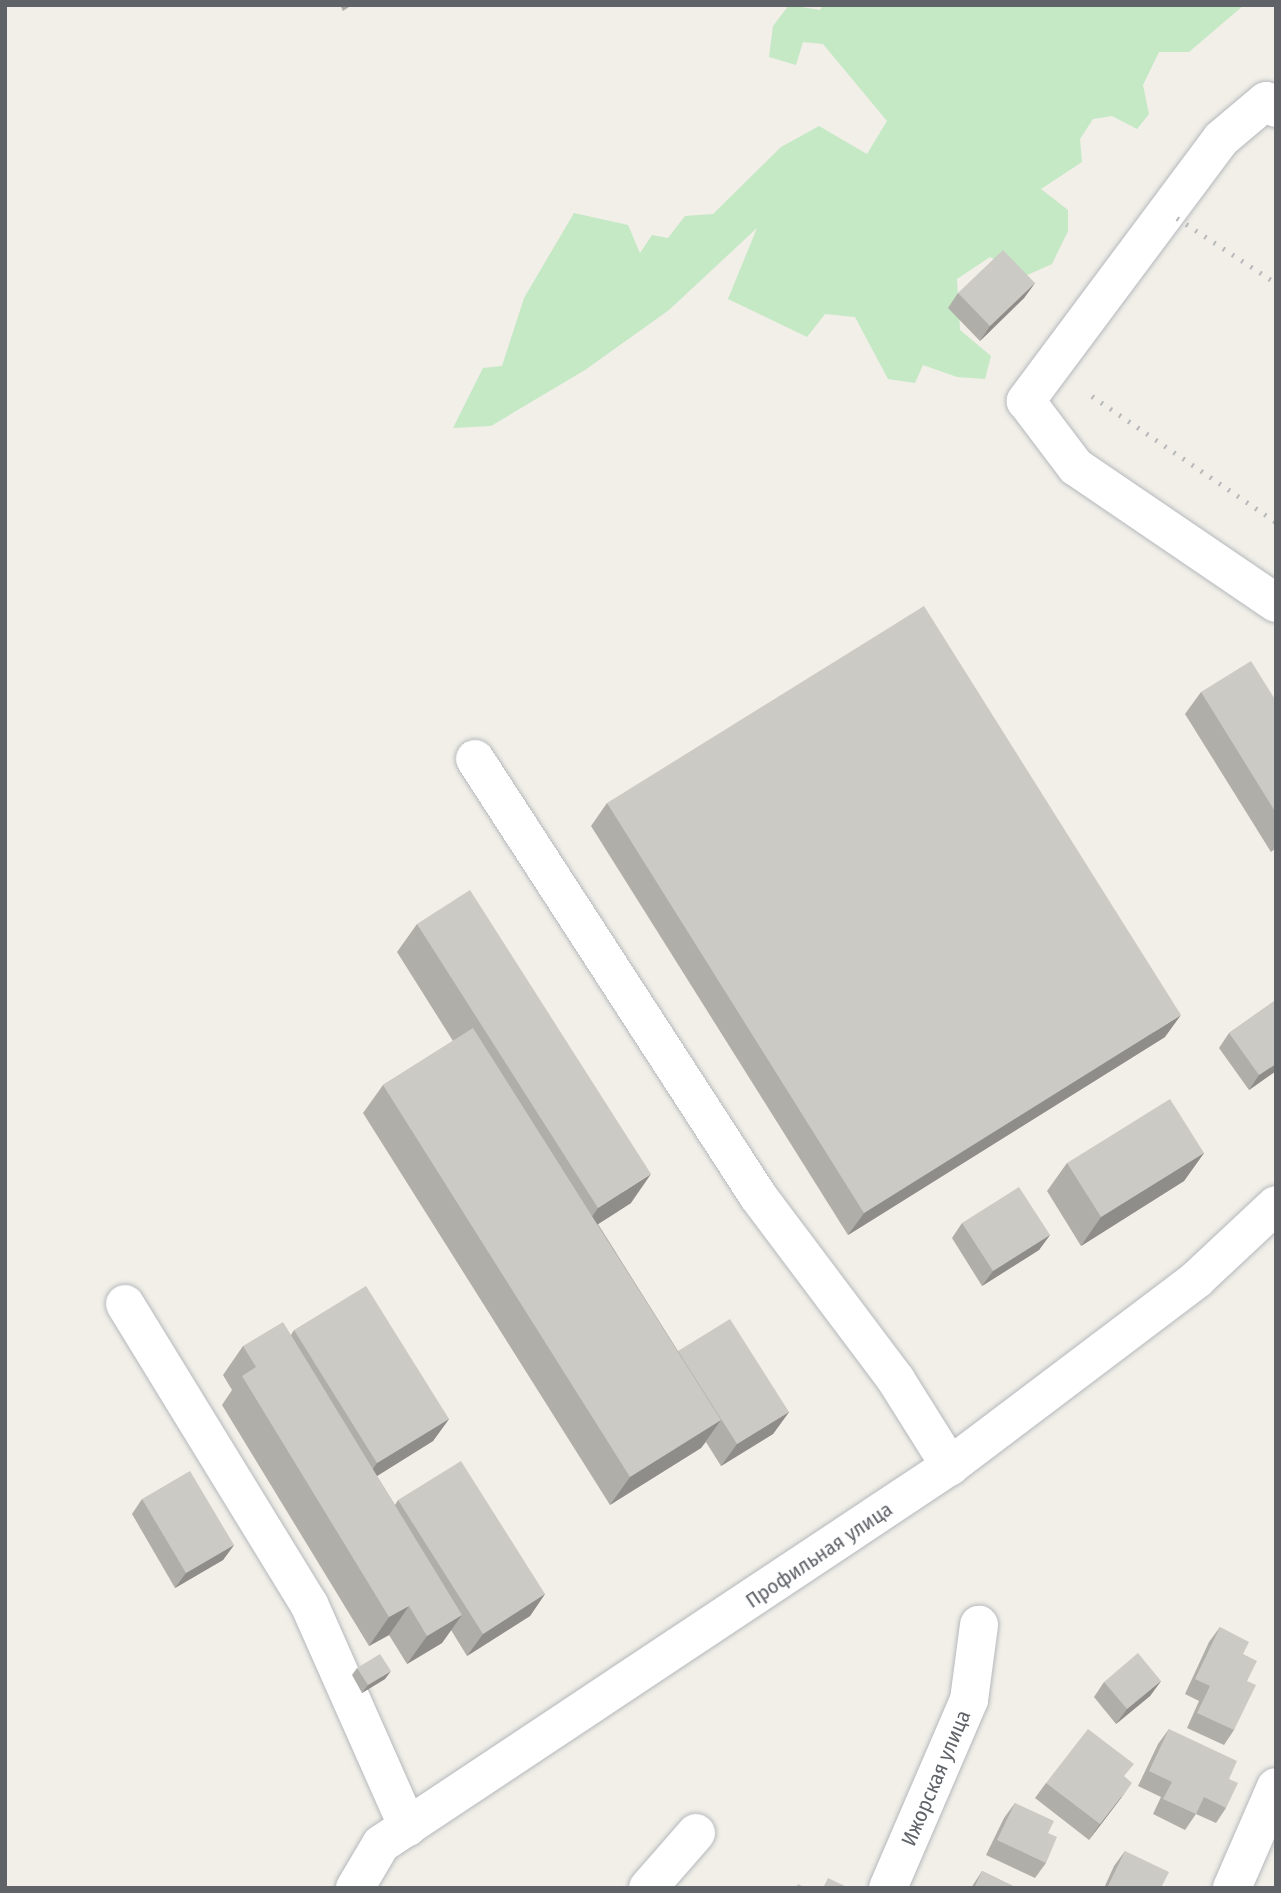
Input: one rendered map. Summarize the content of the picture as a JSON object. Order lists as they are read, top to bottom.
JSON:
{
  "streets": {
    "street": ["Профильная улица", "Ижорская улица"]
  }
}
